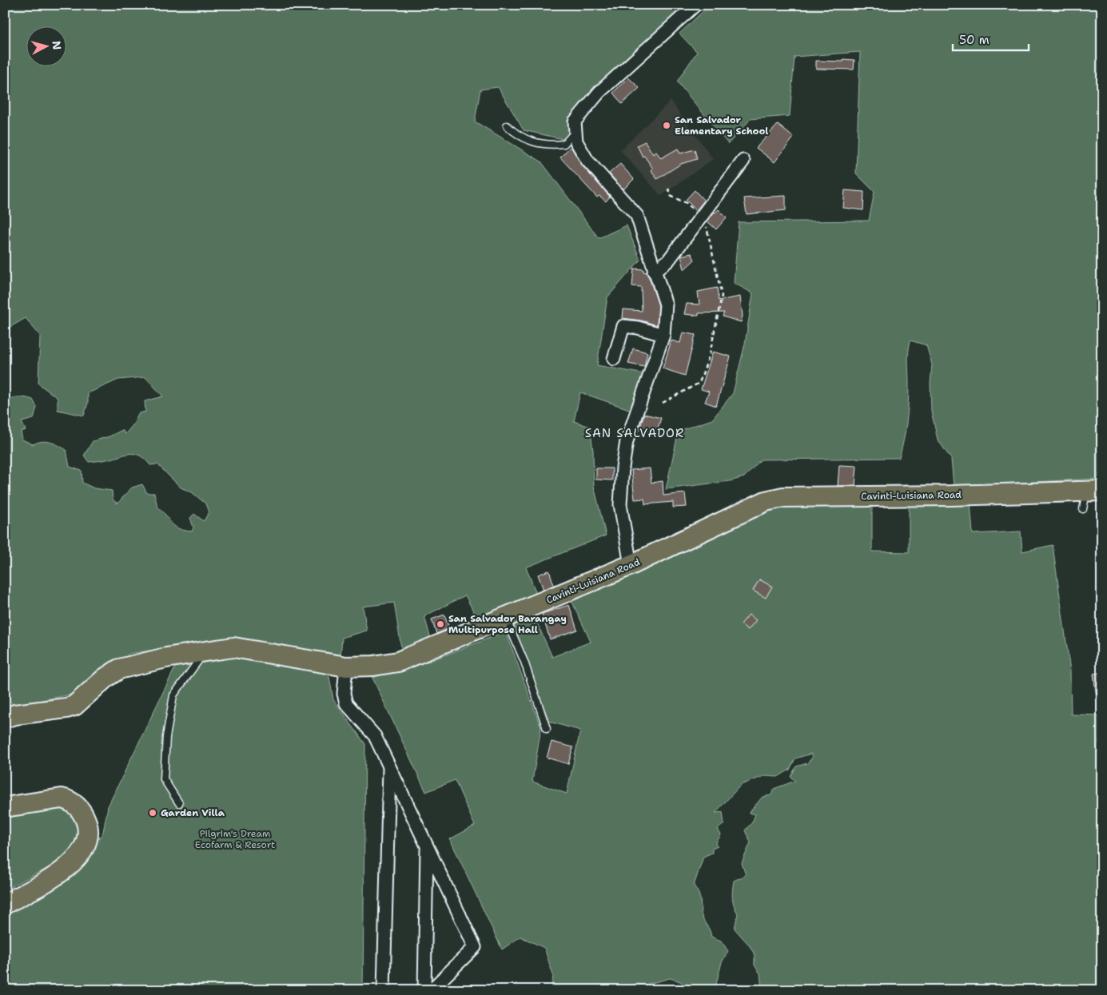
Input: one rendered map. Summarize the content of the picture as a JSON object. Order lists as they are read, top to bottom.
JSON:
{
  "streets": {
    "main road": ["Cavinti-Luisiana Road"]
  },
  "districts": ["SAN SALVADOR"],
  "parks": ["Pilgrim's Dream Ecofarm & Resort"],
  "places": ["San Salvador Elementary School", "San Salvador Barangay Multipurpose Hall", "Garden Villa"],
  "scale_bar": "50 m",
  "north": "right"
}
